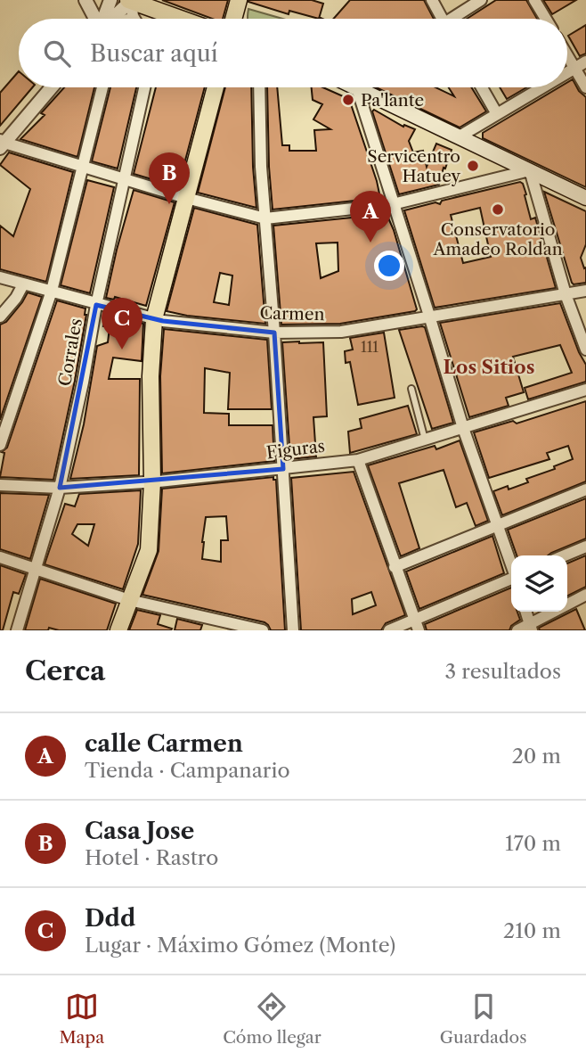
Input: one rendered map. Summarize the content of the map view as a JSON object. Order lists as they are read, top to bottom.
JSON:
{
  "streets": {
    "street": ["Carmen", "Corrales", "Figuras"]
  },
  "crossings": [
    ["Carmen", "Corrales"],
    ["Corrales", "Figuras"]
  ],
  "districts": ["Los Sitios"],
  "places": ["Pa'lante", "Servicentro Hatuey", "Conservatorio Amadeo Roldan"],
  "house_numbers": ["111"],
  "page": {
    "search": "Buscar aquí",
    "pins": ["B", "A", "C"],
    "heading": ["Cerca", "3 resultados"],
    "list": [
      {
        "mark": "A",
        "name": "calle Carmen",
        "note": "Tienda · Campanario",
        "value": "20 m"
      },
      {
        "mark": "B",
        "name": "Casa Jose",
        "note": "Hotel · Rastro",
        "value": "170 m"
      },
      {
        "mark": "C",
        "name": "Ddd",
        "note": "Lugar · Máximo Gómez (Monte)",
        "value": "210 m"
      }
    ],
    "nav": ["Mapa", "Cómo llegar", "Guardados"]
  }
}
